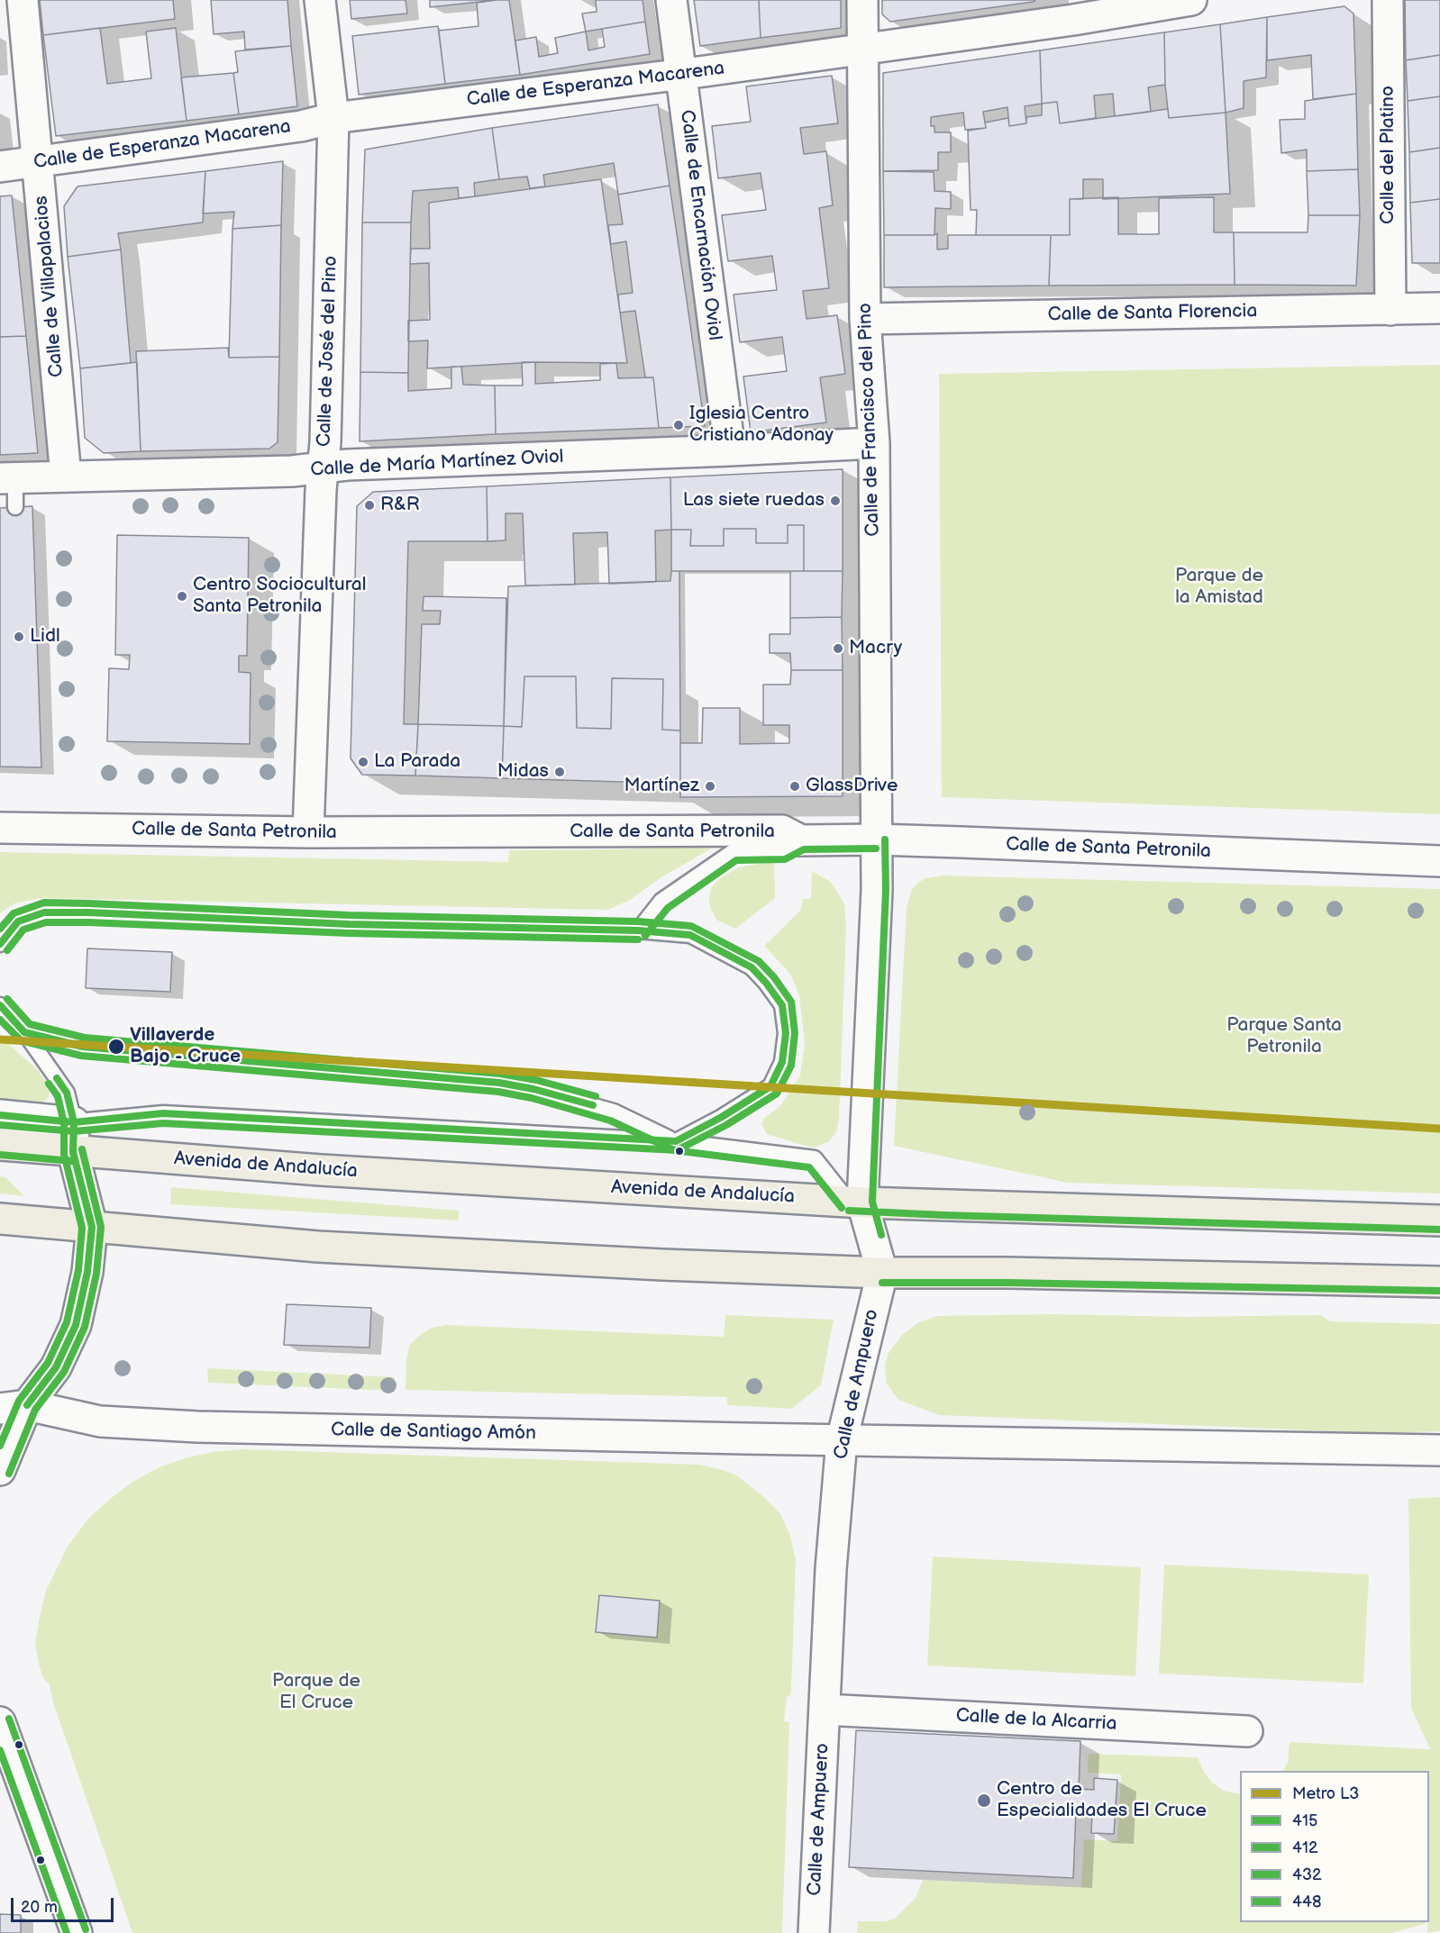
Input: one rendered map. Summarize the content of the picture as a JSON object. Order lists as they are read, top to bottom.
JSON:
{
  "streets": {
    "main road": ["Avenida de Andalucía"],
    "street": [
      "Calle de Esperanza Macarena",
      "Calle del Platino",
      "Calle de Encarnación Oviol",
      "Calle de Villapalacios",
      "Calle de Santa Florencia",
      "Calle de José del Pino",
      "Calle de Francisco del Pino",
      "Calle de María Martínez Oviol",
      "Calle de Santa Petronila",
      "Calle de Ampuero",
      "Calle de Santiago Amón",
      "Calle de la Alcarria"
    ]
  },
  "crossings": [
    ["Calle de Esperanza Macarena", "Calle de Encarnación Oviol"],
    ["Calle de Esperanza Macarena", "Calle de Villapalacios"],
    ["Calle de Esperanza Macarena", "Calle de José del Pino"],
    ["Calle de Esperanza Macarena", "Calle de Francisco del Pino"],
    ["Calle del Platino", "Calle de Santa Florencia"],
    ["Calle de Encarnación Oviol", "Calle de María Martínez Oviol"],
    ["Calle de Villapalacios", "Calle de María Martínez Oviol"],
    ["Calle de Santa Florencia", "Calle de Francisco del Pino"],
    ["Calle de José del Pino", "Calle de María Martínez Oviol"],
    ["Calle de José del Pino", "Calle de Santa Petronila"],
    ["Calle de Francisco del Pino", "Calle de María Martínez Oviol"],
    ["Calle de Francisco del Pino", "Calle de Santa Petronila"],
    ["Calle de Francisco del Pino", "Calle de Ampuero"],
    ["Calle de Santa Petronila", "Calle de Ampuero"],
    ["Avenida de Andalucía", "Calle de Ampuero"],
    ["Calle de Ampuero", "Calle de Santiago Amón"],
    ["Calle de Ampuero", "Calle de la Alcarria"]
  ],
  "parks": ["Parque de la Amistad", "Parque Santa Petronila", "Parque de El Cruce"],
  "places": [
    "Iglesia Centro Cristiano Adonay",
    "Las siete ruedas",
    "R&R",
    "Centro Sociocultural Santa Petronila",
    "Lidl",
    "Macry",
    "La Parada",
    "Midas",
    "Martínez",
    "GlassDrive",
    "Villaverde Bajo - Cruce",
    "Centro de Especialidades El Cruce"
  ],
  "lines": [
    "transit line 412",
    "transit line 432",
    "transit line 415",
    "metro line L3",
    "transit line 448"
  ],
  "legend": [
    "Metro L3",
    "415",
    "412",
    "432",
    "448"
  ],
  "scale_bar": "20 m"
}
